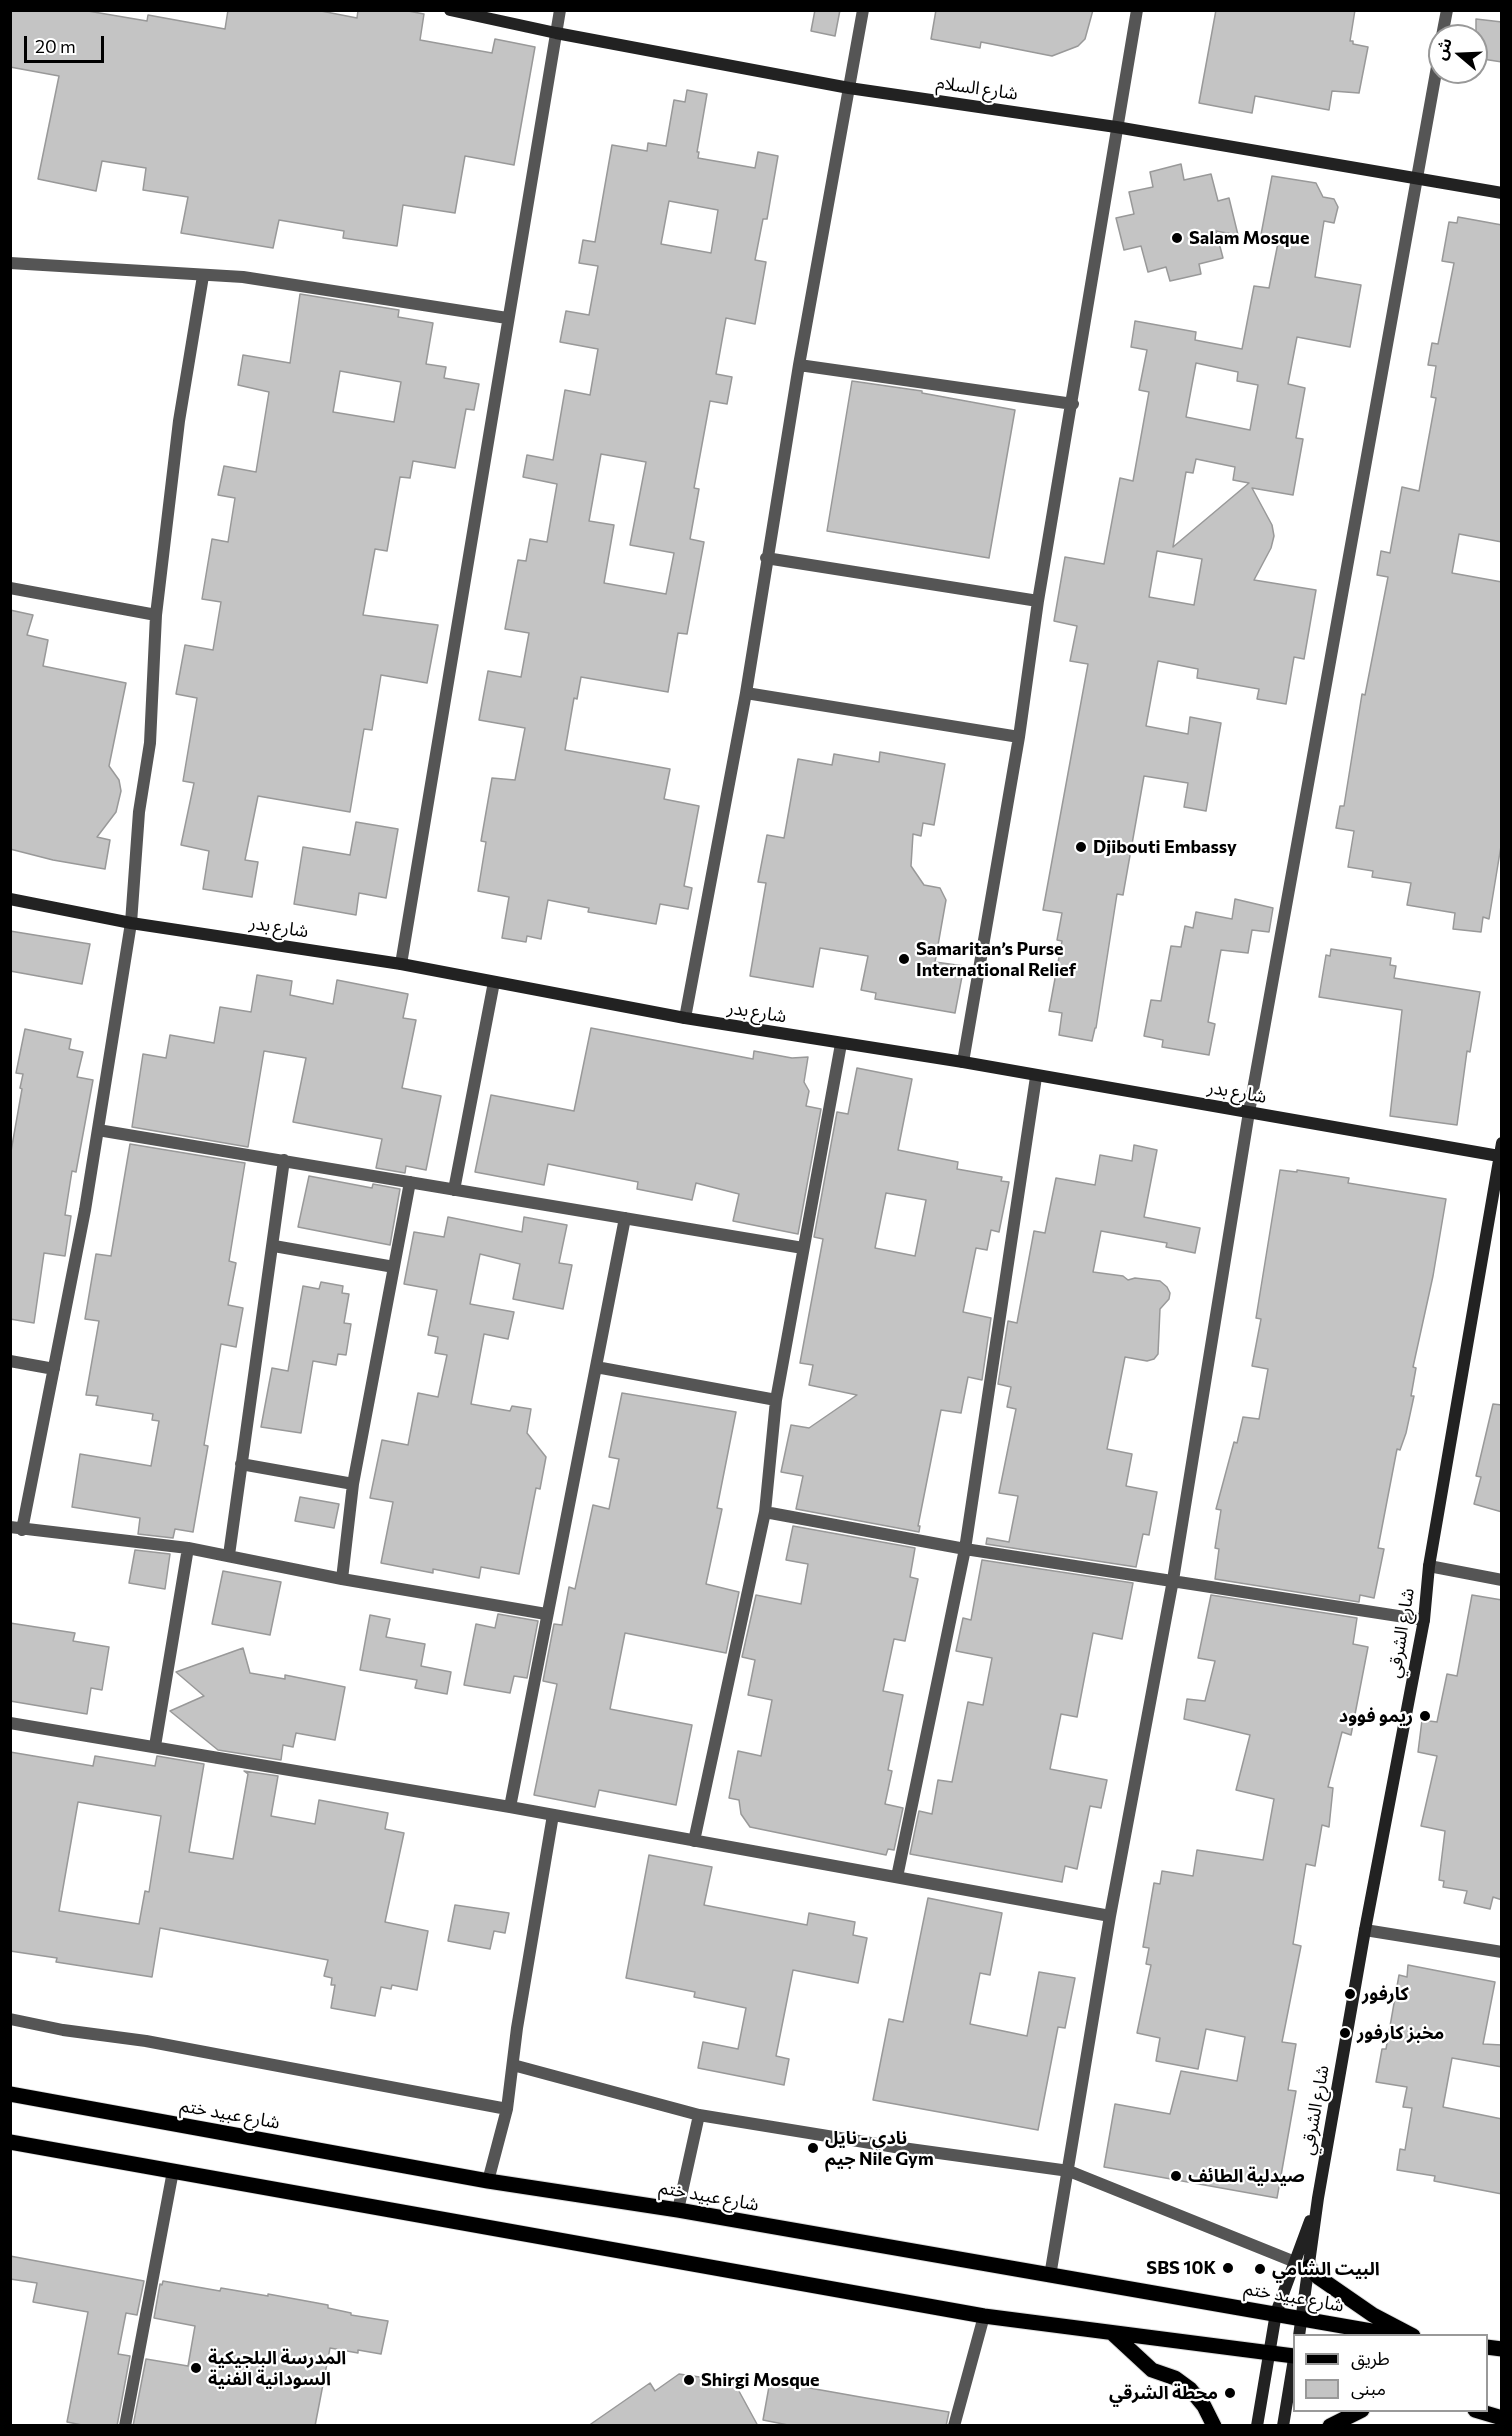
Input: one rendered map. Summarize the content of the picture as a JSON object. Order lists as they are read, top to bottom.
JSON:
{
  "streets": {
    "main road": ["شارع عبيد ختم"],
    "street": ["شارع السلام", "شارع بدر", "شارع الشرقي"]
  },
  "crossings": [
    ["شارع بدر", "شارع الشرقي"]
  ],
  "places": [
    "Salam Mosque",
    "Djibouti Embassy",
    "Samaritan’s Purse International Relief",
    "ريمو فوود",
    "كارفور",
    "مخبز كارفور",
    "نادي - نايل جيم Nile Gym",
    "صيدلية الطائف",
    "SBS 10K",
    "البيت الشامي",
    "المدرسة البلجيكية السودانية الفنية",
    "Shirgi Mosque",
    "محطة الشرقي"
  ],
  "legend": ["طريق", "مبنى"],
  "scale_bar": "20 m",
  "north": "left"
}
